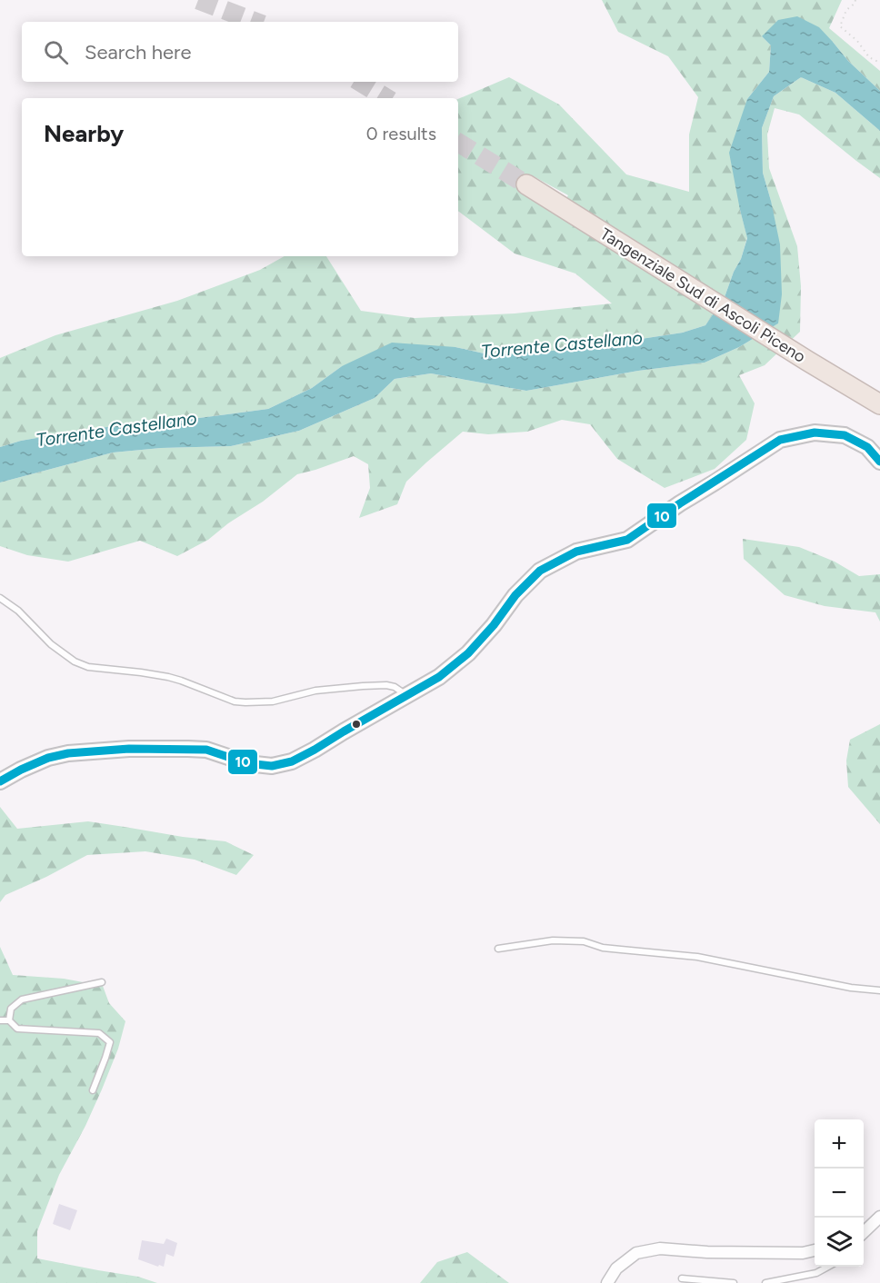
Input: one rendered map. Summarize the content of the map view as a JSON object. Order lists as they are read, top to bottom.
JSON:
{
  "streets": {
    "highway": ["Tangenziale Sud di Ascoli Piceno"]
  },
  "water": ["Torrente Castellano"],
  "lines": ["transit line 10"],
  "page": {
    "search": "Search here",
    "heading": ["Nearby", "0 results"],
    "map_buttons": ["+", "−"]
  }
}
